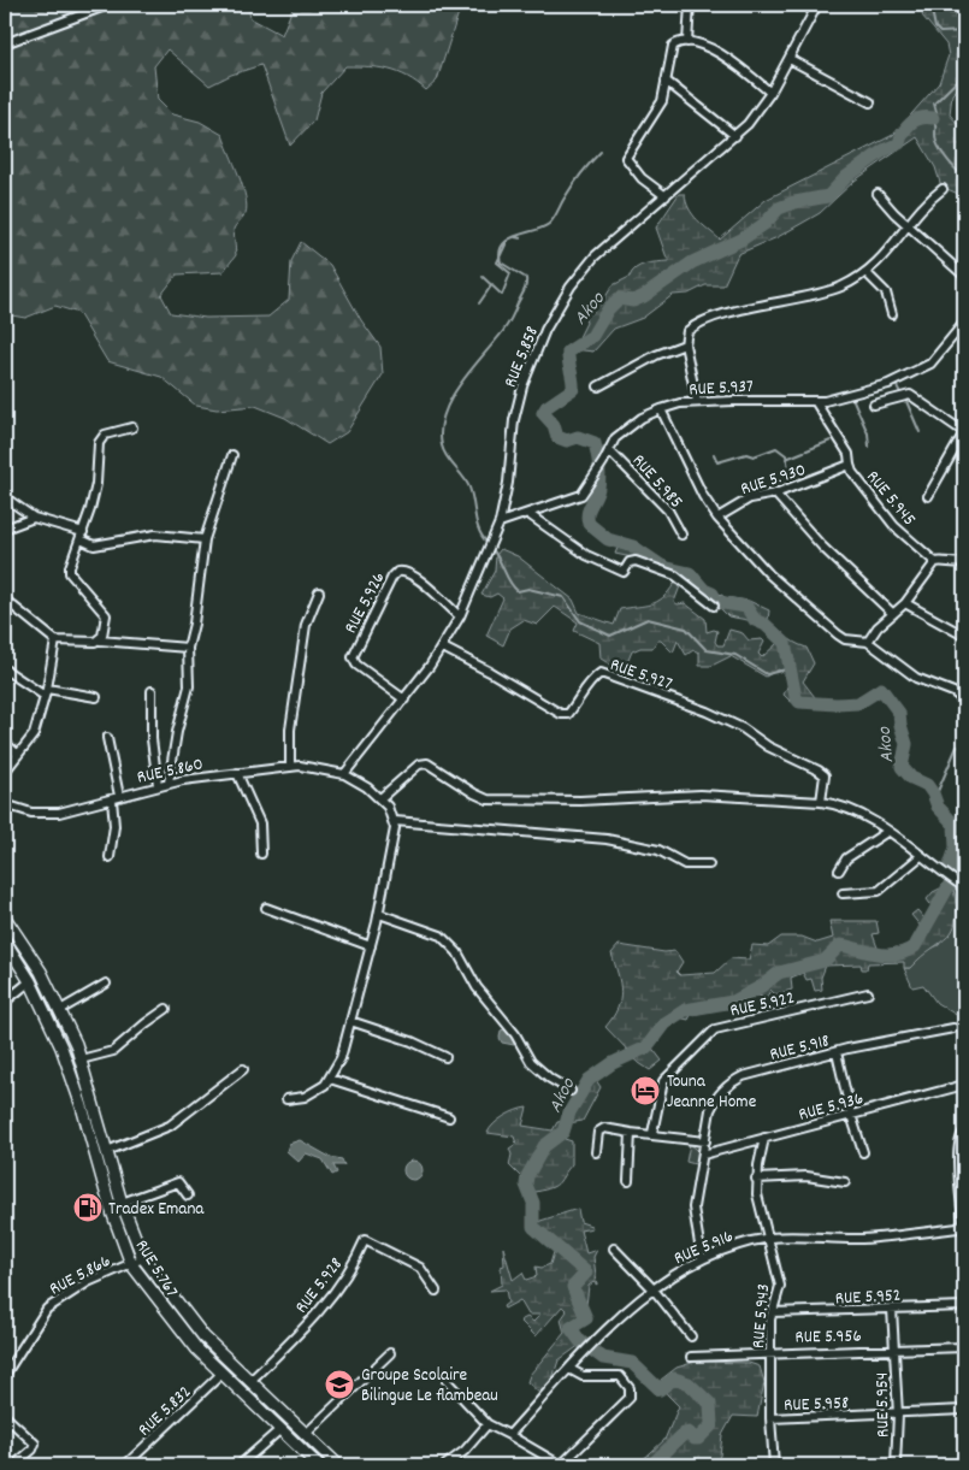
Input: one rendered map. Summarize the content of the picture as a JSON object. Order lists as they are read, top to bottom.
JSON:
{
  "streets": {
    "highway": ["RUE 5.767"],
    "street": [
      "RUE 5.858",
      "RUE 5.937",
      "RUE 5.930",
      "RUE 5.985",
      "RUE 5.945",
      "RUE 5.926",
      "RUE 5.927",
      "RUE 5.860",
      "RUE 5.922",
      "RUE 5.918",
      "RUE 5.936",
      "RUE 5.916",
      "RUE 5.866",
      "RUE 5.928",
      "RUE 5.952",
      "RUE 5.943",
      "RUE 5.956",
      "RUE 5.958",
      "RUE 5.954",
      "RUE 5.832"
    ]
  },
  "crossings": [
    ["RUE 5.858", "RUE 5.937"],
    ["RUE 5.858", "RUE 5.926"],
    ["RUE 5.858", "RUE 5.927"],
    ["RUE 5.858", "RUE 5.860"],
    ["RUE 5.937", "RUE 5.985"],
    ["RUE 5.930", "RUE 5.945"],
    ["RUE 5.918", "RUE 5.936"],
    ["RUE 5.918", "RUE 5.916"],
    ["RUE 5.936", "RUE 5.943"],
    ["RUE 5.916", "RUE 5.943"],
    ["RUE 5.767", "RUE 5.866"],
    ["RUE 5.767", "RUE 5.832"],
    ["RUE 5.952", "RUE 5.943"],
    ["RUE 5.952", "RUE 5.954"],
    ["RUE 5.943", "RUE 5.956"],
    ["RUE 5.943", "RUE 5.958"],
    ["RUE 5.956", "RUE 5.954"],
    ["RUE 5.958", "RUE 5.954"]
  ],
  "water": ["Akoo"],
  "places": {
    "hotel": ["Touna Jeanne Home"],
    "fuel station": ["Tradex Emana"],
    "school or university": ["Groupe Scolaire Bilingue Le flambeau"]
  }
}
